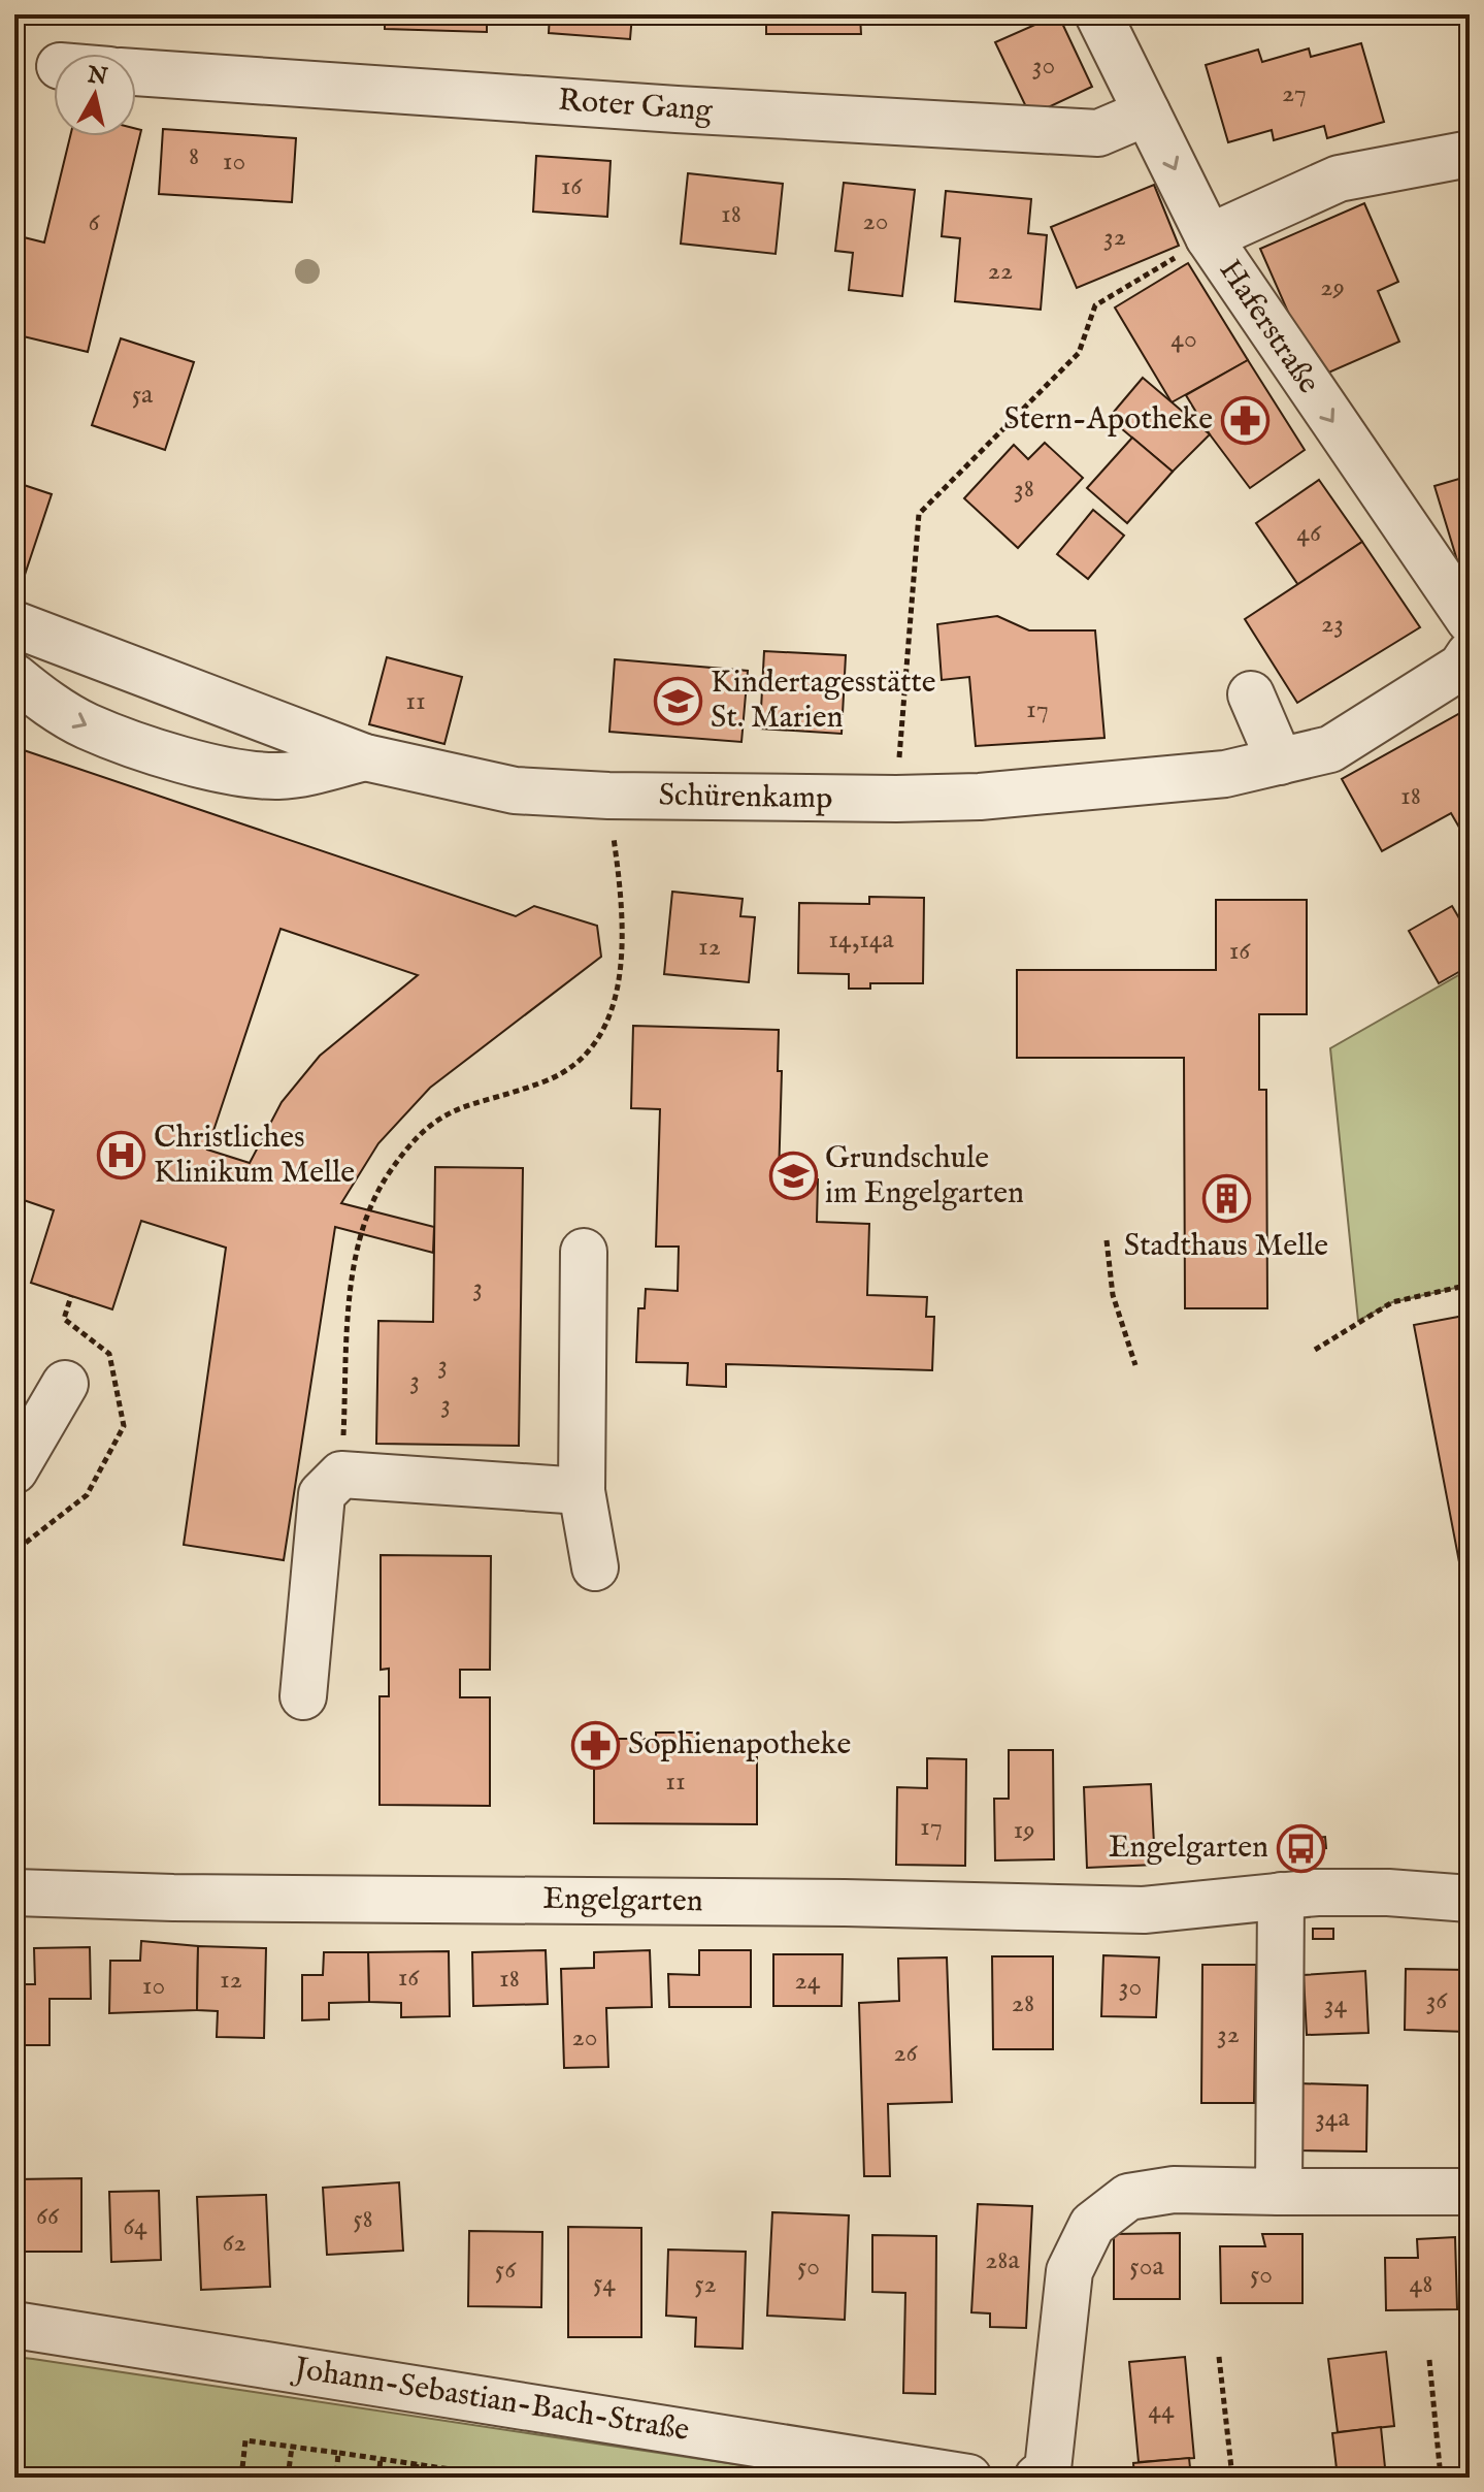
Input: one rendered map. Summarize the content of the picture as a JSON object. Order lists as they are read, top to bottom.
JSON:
{
  "streets": {
    "street": [
      "Roter Gang",
      "Haferstraße",
      "Schürenkamp",
      "Engelgarten",
      "Johann-Sebastian-Bach-Straße"
    ]
  },
  "crossings": [
    ["Roter Gang", "Haferstraße"]
  ],
  "one_way": ["Haferstraße"],
  "places": {
    "pharmacy": ["Stern-Apotheke", "Sophienapotheke"],
    "school or university": ["Kindertagesstätte St. Marien", "Grundschule im Engelgarten"],
    "hospital": ["Christliches Klinikum Melle"],
    "building": ["Stadthaus Melle"],
    "bus stop": ["Engelgarten"]
  },
  "house_numbers": [
    "30",
    "27",
    "8",
    "10",
    "16",
    "18",
    "20",
    "6",
    "32",
    "22",
    "29",
    "40",
    "5a",
    "38",
    "46",
    "23",
    "11",
    "17",
    "18",
    "14,14a",
    "12",
    "16",
    "3",
    "3",
    "3",
    "3",
    "11",
    "17",
    "19",
    "16",
    "18",
    "12",
    "24",
    "10",
    "30",
    "36",
    "28",
    "34",
    "32",
    "20",
    "26",
    "34a",
    "66",
    "58",
    "64",
    "62",
    "28a",
    "50",
    "50a",
    "56",
    "50",
    "54",
    "52",
    "48",
    "44"
  ],
  "north": "top"
}
